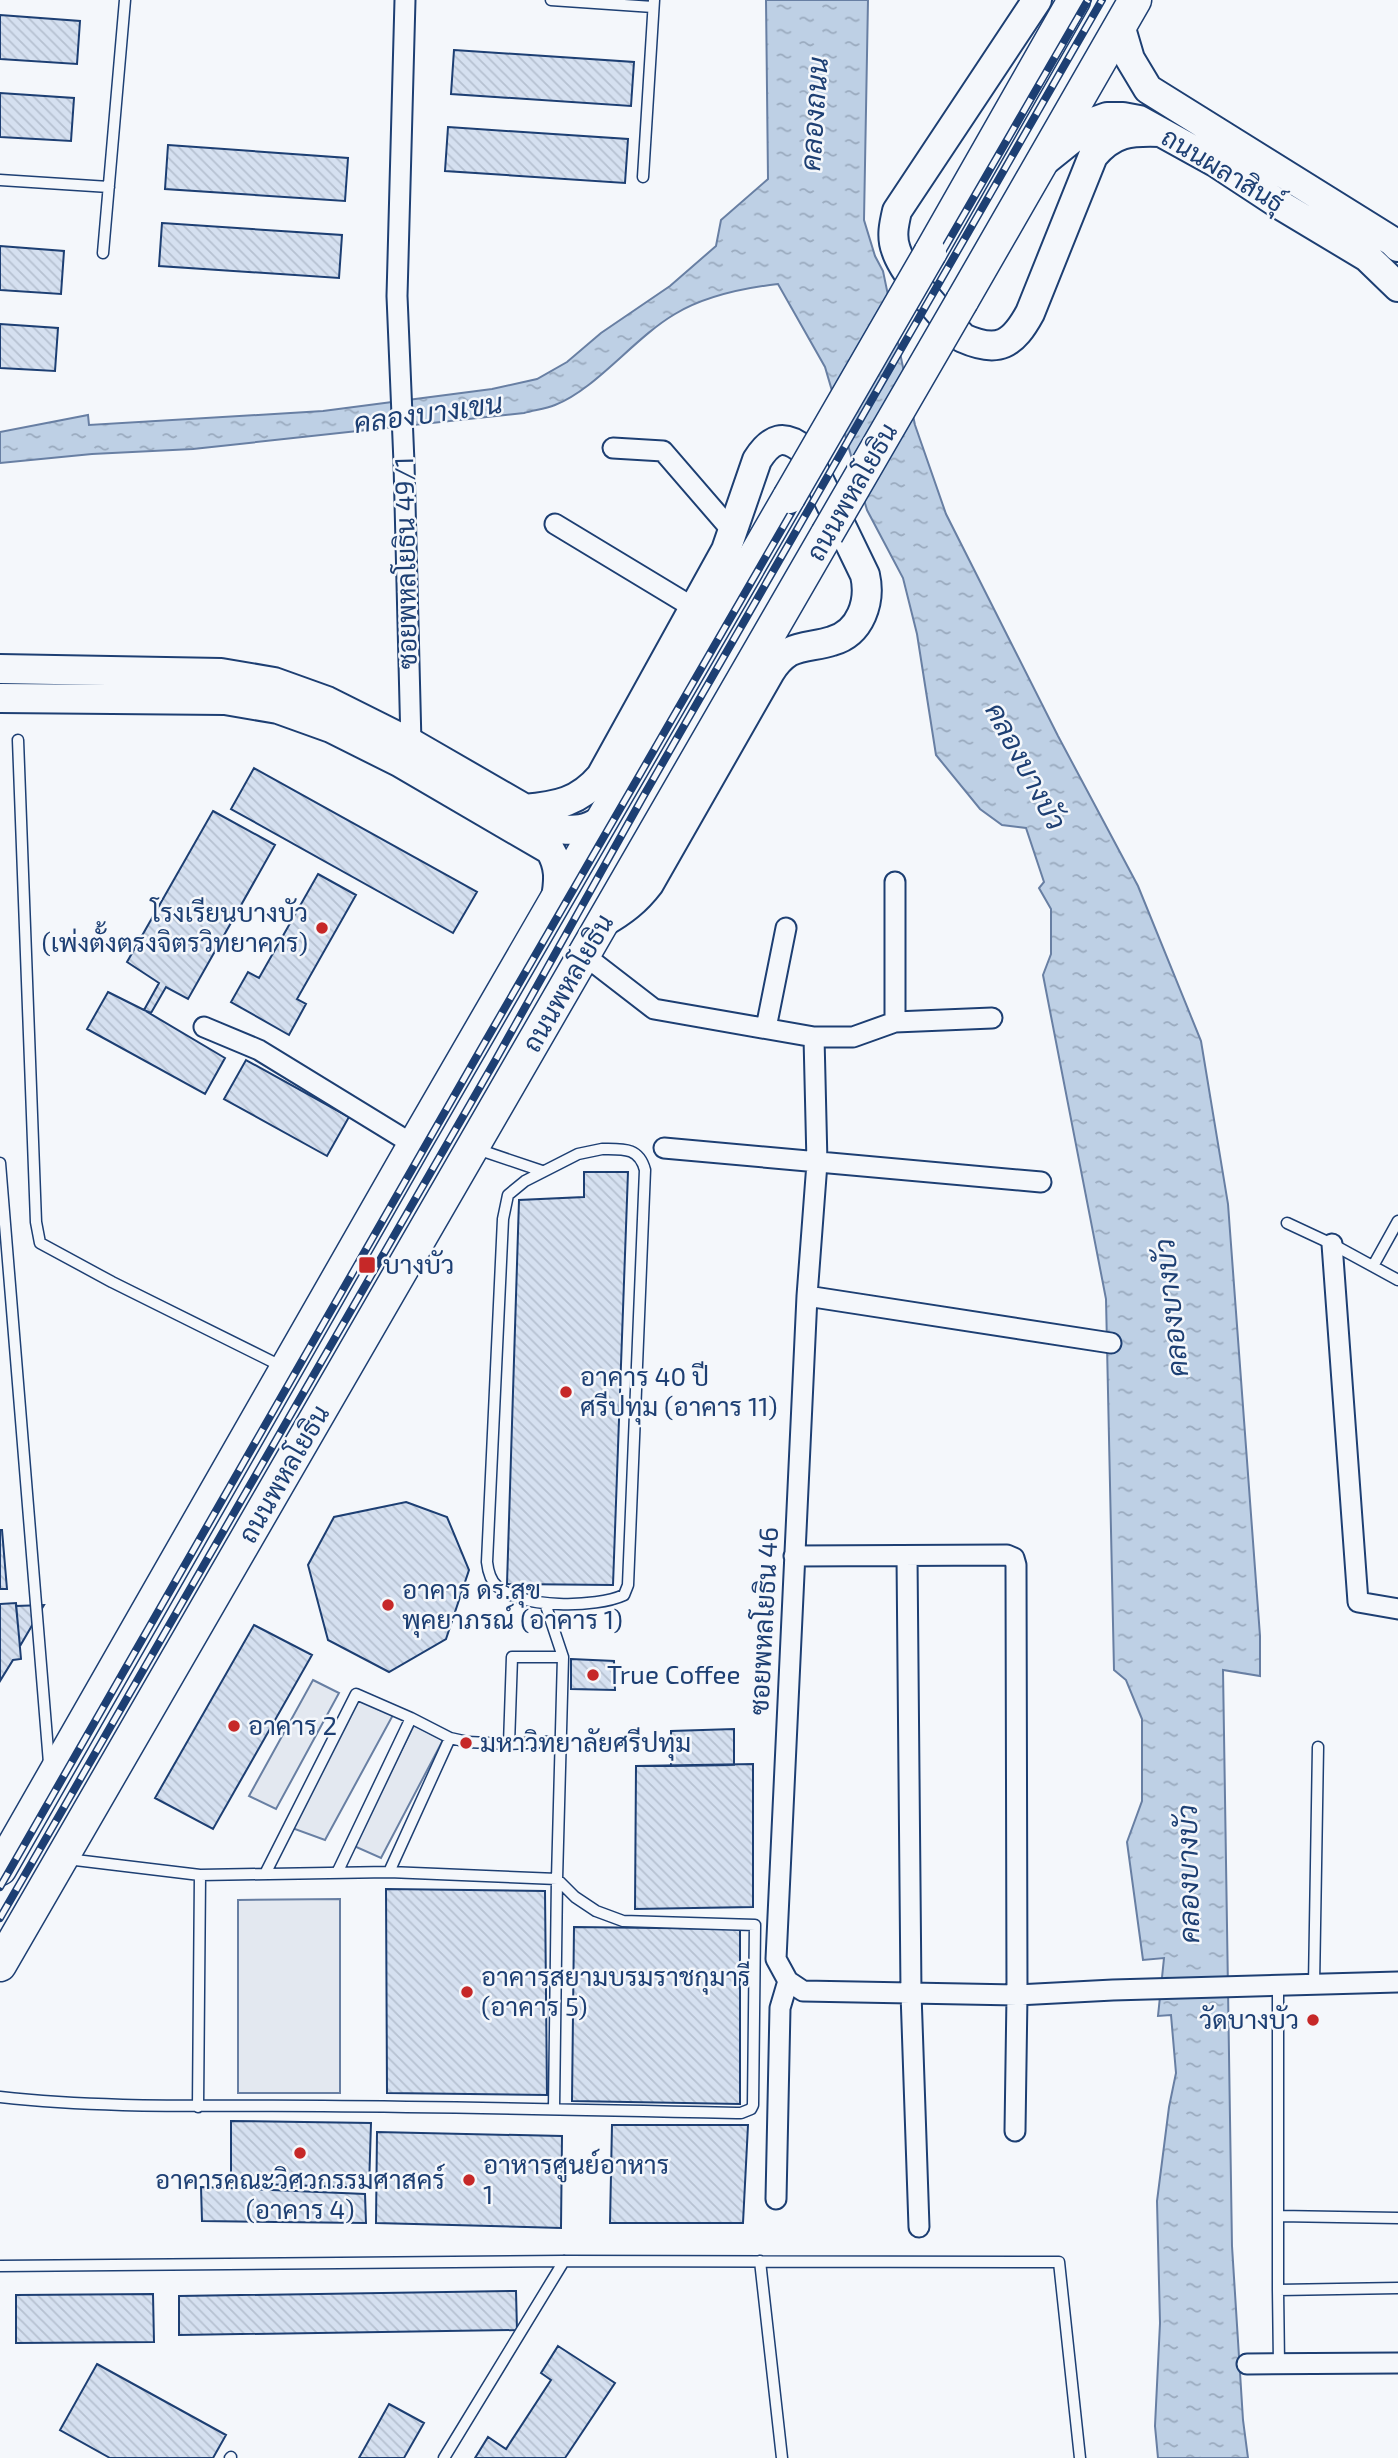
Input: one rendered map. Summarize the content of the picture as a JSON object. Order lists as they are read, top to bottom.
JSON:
{
  "streets": {
    "main road": ["ถนนผลาสินธุ์", "ถนนพหลโยธิน"],
    "street": ["ซอยพหลโยธิน 49/1", "ซอยพหลโยธิน 46"]
  },
  "crossings": [
    ["ถนนผลาสินธุ์", "ถนนพหลโยธิน"]
  ],
  "water": ["คลองถนน", "คลองบางเขน", "คลองบางบัว"],
  "places": {
    "other": [
      "โรงเรียนบางบัว (เพ่งตั้งตรงจิตรวิทยาคาร)",
      "อาคาร 40 ปี ศรีปทุม (อาคาร 11)",
      "อาคาร ดร.สุข พุคยาภรณ์ (อาคาร 1)",
      "True Coffee",
      "อาคาร 2",
      "มหาวิทยาลัยศรีปทุม",
      "อาคารสยามบรมราชกุมารี (อาคาร 5)",
      "วัดบางบัว",
      "อาคารคณะวิศวกรรมศาสคร์ (อาคาร 4)",
      "อาหารศูนย์อาหาร 1"
    ],
    "transit": ["บางบัว"]
  }
}
